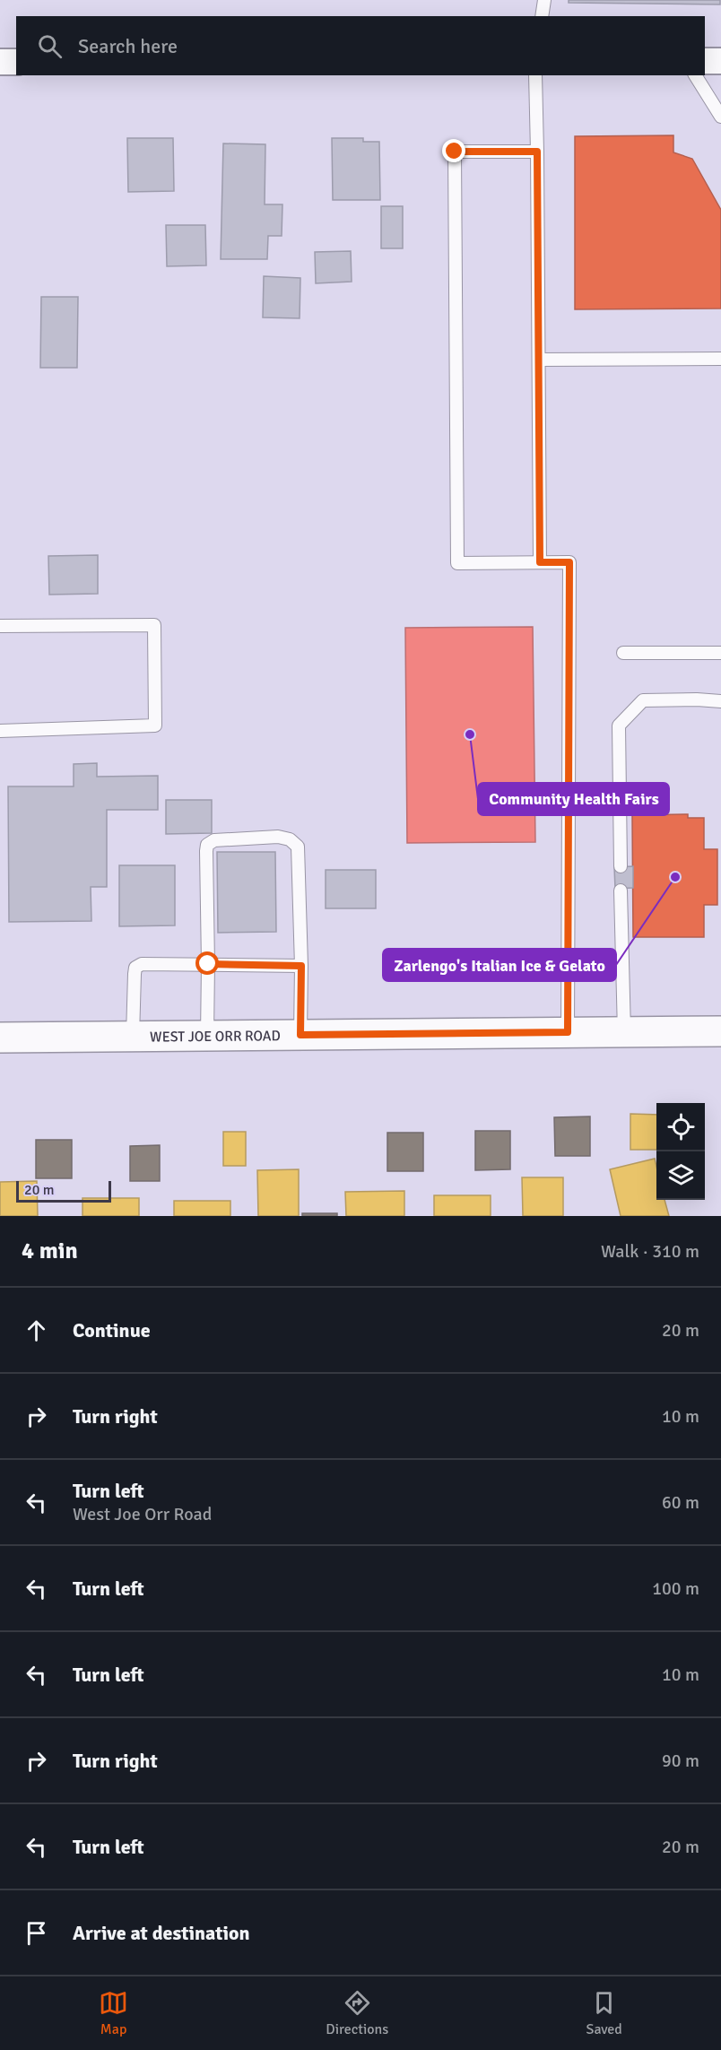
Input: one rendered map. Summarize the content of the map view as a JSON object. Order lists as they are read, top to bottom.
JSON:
{
  "streets": {
    "street": ["WEST JOE ORR ROAD"]
  },
  "places": ["Community Health Fairs", "Zarlengo's Italian Ice & Gelato"],
  "scale_bar": "20 m",
  "page": {
    "search": "Search here",
    "scale": "20 m",
    "heading": ["4 min", "Walk · 310 m"],
    "list": [
      ["Continue", "20 m"],
      ["Turn right", "10 m"],
      ["Turn left", "West Joe Orr Road", "60 m"],
      ["Turn left", "100 m"],
      ["Turn left", "10 m"],
      ["Turn right", "90 m"],
      ["Turn left", "20 m"],
      "Arrive at destination"
    ],
    "nav": ["Map", "Directions", "Saved"]
  }
}
